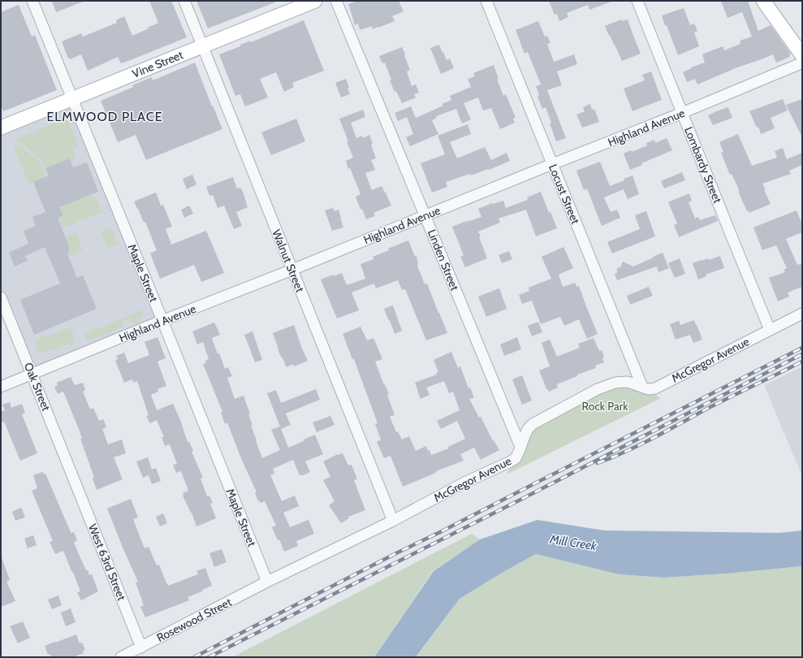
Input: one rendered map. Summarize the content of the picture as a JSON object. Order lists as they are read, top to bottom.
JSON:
{
  "streets": {
    "main road": ["Vine Street"],
    "street": [
      "Highland Avenue",
      "Lombardy Street",
      "Locust Street",
      "Linden Street",
      "Walnut Street",
      "Maple Street",
      "McGregor Avenue",
      "Oak Street",
      "West 63rd Street",
      "Rosewood Street"
    ]
  },
  "crossings": [
    ["Vine Street", "Walnut Street"],
    ["Vine Street", "Maple Street"],
    ["Highland Avenue", "Lombardy Street"],
    ["Highland Avenue", "Locust Street"],
    ["Highland Avenue", "Linden Street"],
    ["Highland Avenue", "Walnut Street"],
    ["Highland Avenue", "Maple Street"],
    ["Highland Avenue", "Oak Street"],
    ["Lombardy Street", "McGregor Avenue"],
    ["Locust Street", "McGregor Avenue"],
    ["Linden Street", "McGregor Avenue"],
    ["Walnut Street", "McGregor Avenue"],
    ["Maple Street", "McGregor Avenue"],
    ["Maple Street", "Rosewood Street"],
    ["McGregor Avenue", "Rosewood Street"],
    ["Oak Street", "West 63rd Street"],
    ["West 63rd Street", "Rosewood Street"]
  ],
  "districts": ["ELMWOOD PLACE"],
  "water": ["Mill Creek"],
  "parks": ["Rock Park"]
}
